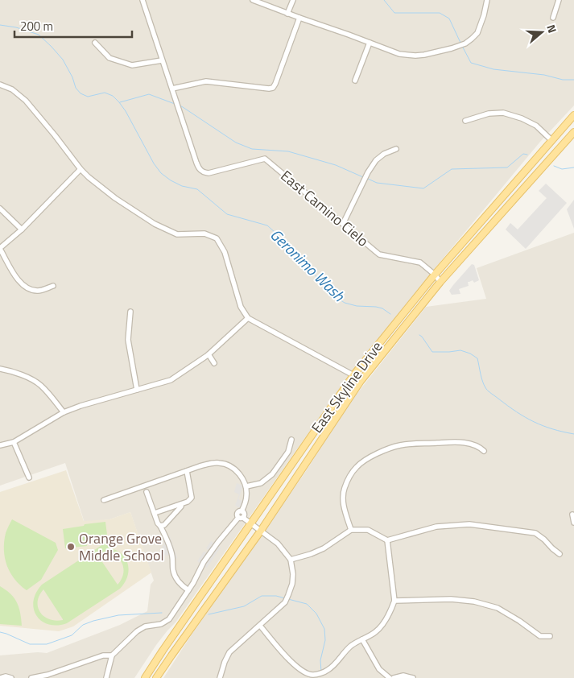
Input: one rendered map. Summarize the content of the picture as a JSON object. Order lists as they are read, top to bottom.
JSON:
{
  "streets": {
    "main road": ["East Skyline Drive"],
    "street": ["East Camino Cielo"]
  },
  "crossings": [
    ["East Camino Cielo", "East Skyline Drive"]
  ],
  "water": ["Geronimo Wash"],
  "places": ["Orange Grove Middle School"],
  "scale_bar": "200 m",
  "north": "right"
}
